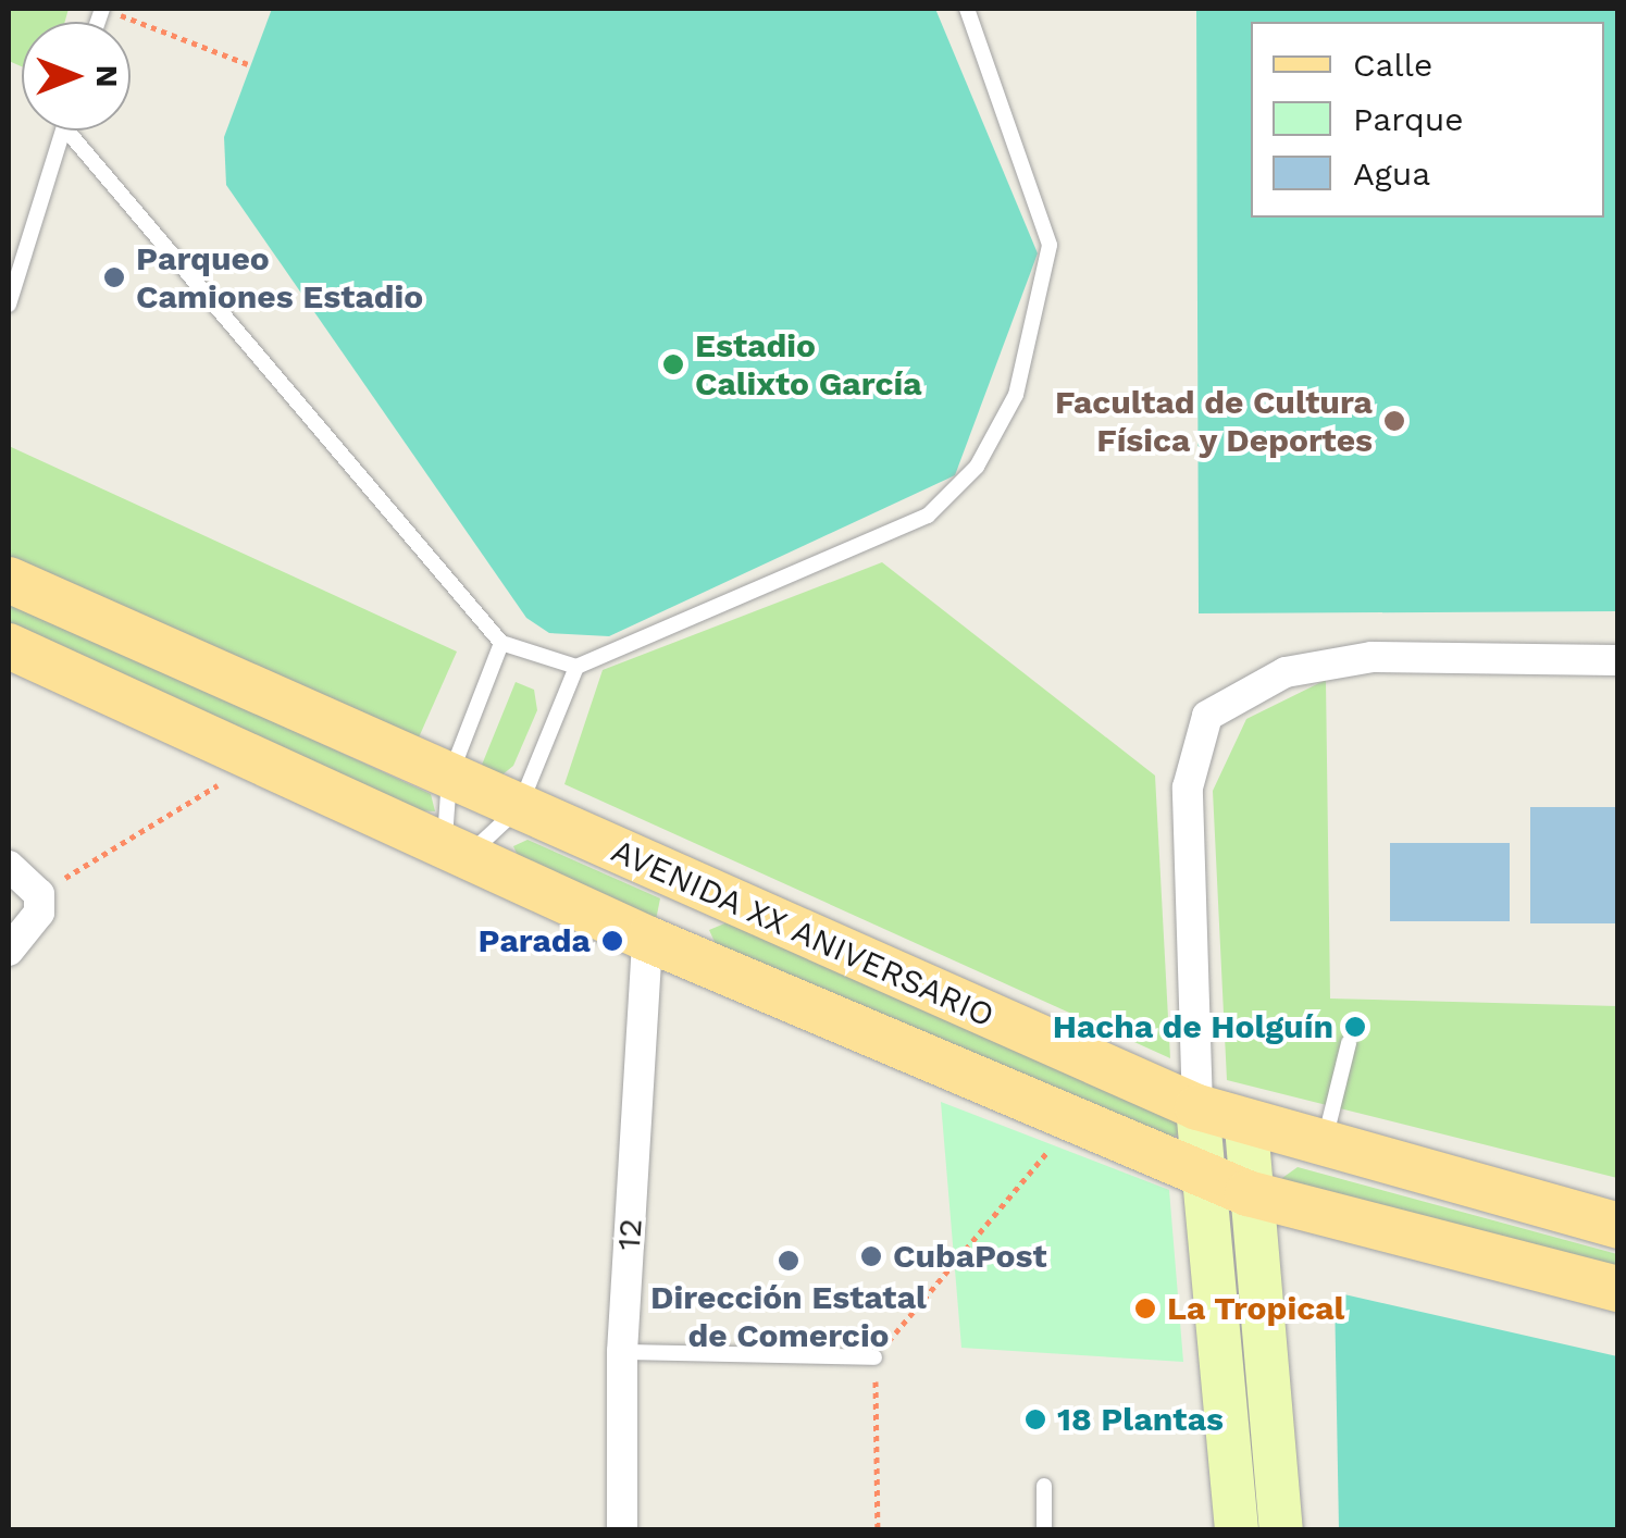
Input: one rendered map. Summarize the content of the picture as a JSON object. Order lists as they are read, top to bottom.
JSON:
{
  "streets": {
    "main road": ["AVENIDA XX ANIVERSARIO"],
    "street": ["12"]
  },
  "crossings": [
    ["AVENIDA XX ANIVERSARIO", "12"]
  ],
  "places": [
    "Parqueo Camiones Estadio",
    "Estadio Calixto García",
    "Facultad de Cultura Física y Deportes",
    "Parada",
    "Hacha de Holguín",
    "CubaPost",
    "Dirección Estatal de Comercio",
    "La Tropical",
    "18 Plantas"
  ],
  "legend": ["Calle", "Parque", "Agua"],
  "north": "right"
}
